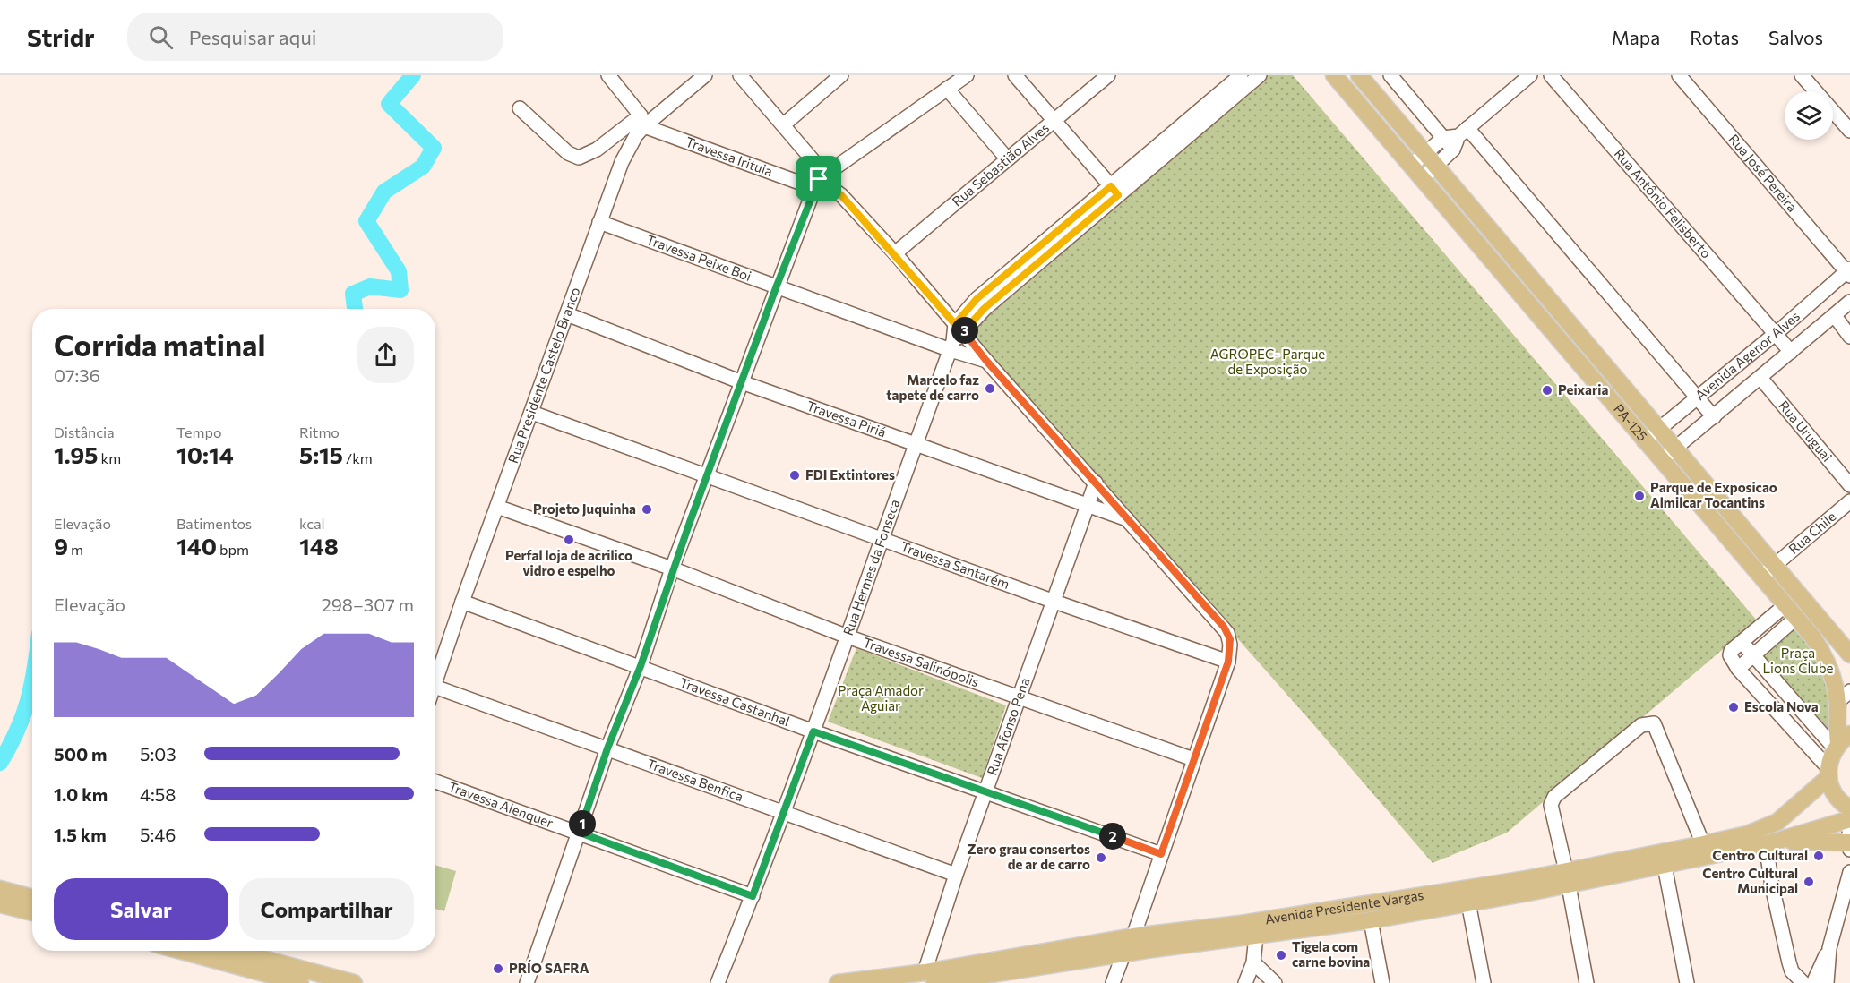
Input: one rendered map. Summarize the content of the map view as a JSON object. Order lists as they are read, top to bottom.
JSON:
{
  "streets": {
    "main road": ["PA-125", "Avenida Presidente Vargas"],
    "street": [
      "Travessa Irituia",
      "Rua Sebastião Alves",
      "Rua José Pereira",
      "Rua Antônio Felisberto",
      "Travessa Peixe Boi",
      "Avenida Agenor Alves",
      "Rua Presidente Castelo Branco",
      "Travessa Piriá",
      "Rua Uruguai",
      "Rua Chile",
      "Travessa Santarém",
      "Rua Hermes da Fonseca",
      "Travessa Salinópolis",
      "Travessa Castanhal",
      "Rua Afonso Pena",
      "Travessa Benfica",
      "Travessa Alenquer"
    ]
  },
  "crossings": [
    ["Travessa Irituia", "Rua Presidente Castelo Branco"],
    ["Rua José Pereira", "Avenida Agenor Alves"],
    ["Rua Antônio Felisberto", "Avenida Agenor Alves"],
    ["Travessa Peixe Boi", "Rua Presidente Castelo Branco"],
    ["Travessa Peixe Boi", "Rua Hermes da Fonseca"],
    ["Avenida Agenor Alves", "PA-125"],
    ["Rua Presidente Castelo Branco", "Travessa Piriá"],
    ["Rua Presidente Castelo Branco", "Travessa Santarém"],
    ["Rua Presidente Castelo Branco", "Travessa Salinópolis"],
    ["Rua Presidente Castelo Branco", "Travessa Castanhal"],
    ["Travessa Piriá", "Rua Hermes da Fonseca"],
    ["Travessa Piriá", "Rua Afonso Pena"],
    ["PA-125", "Rua Chile"],
    ["PA-125", "Avenida Presidente Vargas"],
    ["Travessa Santarém", "Rua Hermes da Fonseca"],
    ["Travessa Santarém", "Rua Afonso Pena"],
    ["Rua Hermes da Fonseca", "Travessa Salinópolis"],
    ["Rua Hermes da Fonseca", "Travessa Castanhal"],
    ["Rua Hermes da Fonseca", "Travessa Benfica"],
    ["Rua Hermes da Fonseca", "Travessa Alenquer"],
    ["Travessa Salinópolis", "Rua Afonso Pena"],
    ["Travessa Castanhal", "Rua Afonso Pena"],
    ["Rua Afonso Pena", "Travessa Benfica"],
    ["Rua Afonso Pena", "Avenida Presidente Vargas"]
  ],
  "parks": ["AGROPEC- Parque de Exposição", "Praça Lions Clube", "Praça Amador Aguiar"],
  "places": [
    "Marcelo faz tapete de carro",
    "Peixaria",
    "FDI Extintores",
    "Parque de Exposicao Almilcar Tocantins",
    "Projeto Juquinha",
    "Perfal loja de acrilico vidro e espelho",
    "Escola Nova",
    "Centro Cultural",
    "Zero grau consertos de ar de carro",
    "Centro Cultural Municipal",
    "Tigela com carne bovina",
    "PRÍO SAFRA"
  ],
  "page": {
    "header": "Stridr",
    "search": "Pesquisar aqui",
    "nav": ["Mapa", "Rotas", "Salvos"],
    "heading": ["Corrida matinal", "07:36"],
    "pins": ["3", "1", "2"],
    "stats": [
      ["Distância", "1.95 km"],
      ["Tempo", "10:14"],
      ["Ritmo", "5:15 /km"],
      ["Elevação", "9 m"],
      ["Batimentos", "140 bpm"],
      ["kcal", "148"]
    ],
    "chart": ["Elevação", "298–307 m"],
    "list": [
      {
        "name": "500 m",
        "note": "5:03"
      },
      {
        "name": "1.0 km",
        "note": "4:58"
      },
      {
        "name": "1.5 km",
        "note": "5:46"
      }
    ],
    "buttons": ["Salvar", "Compartilhar"]
  }
}
